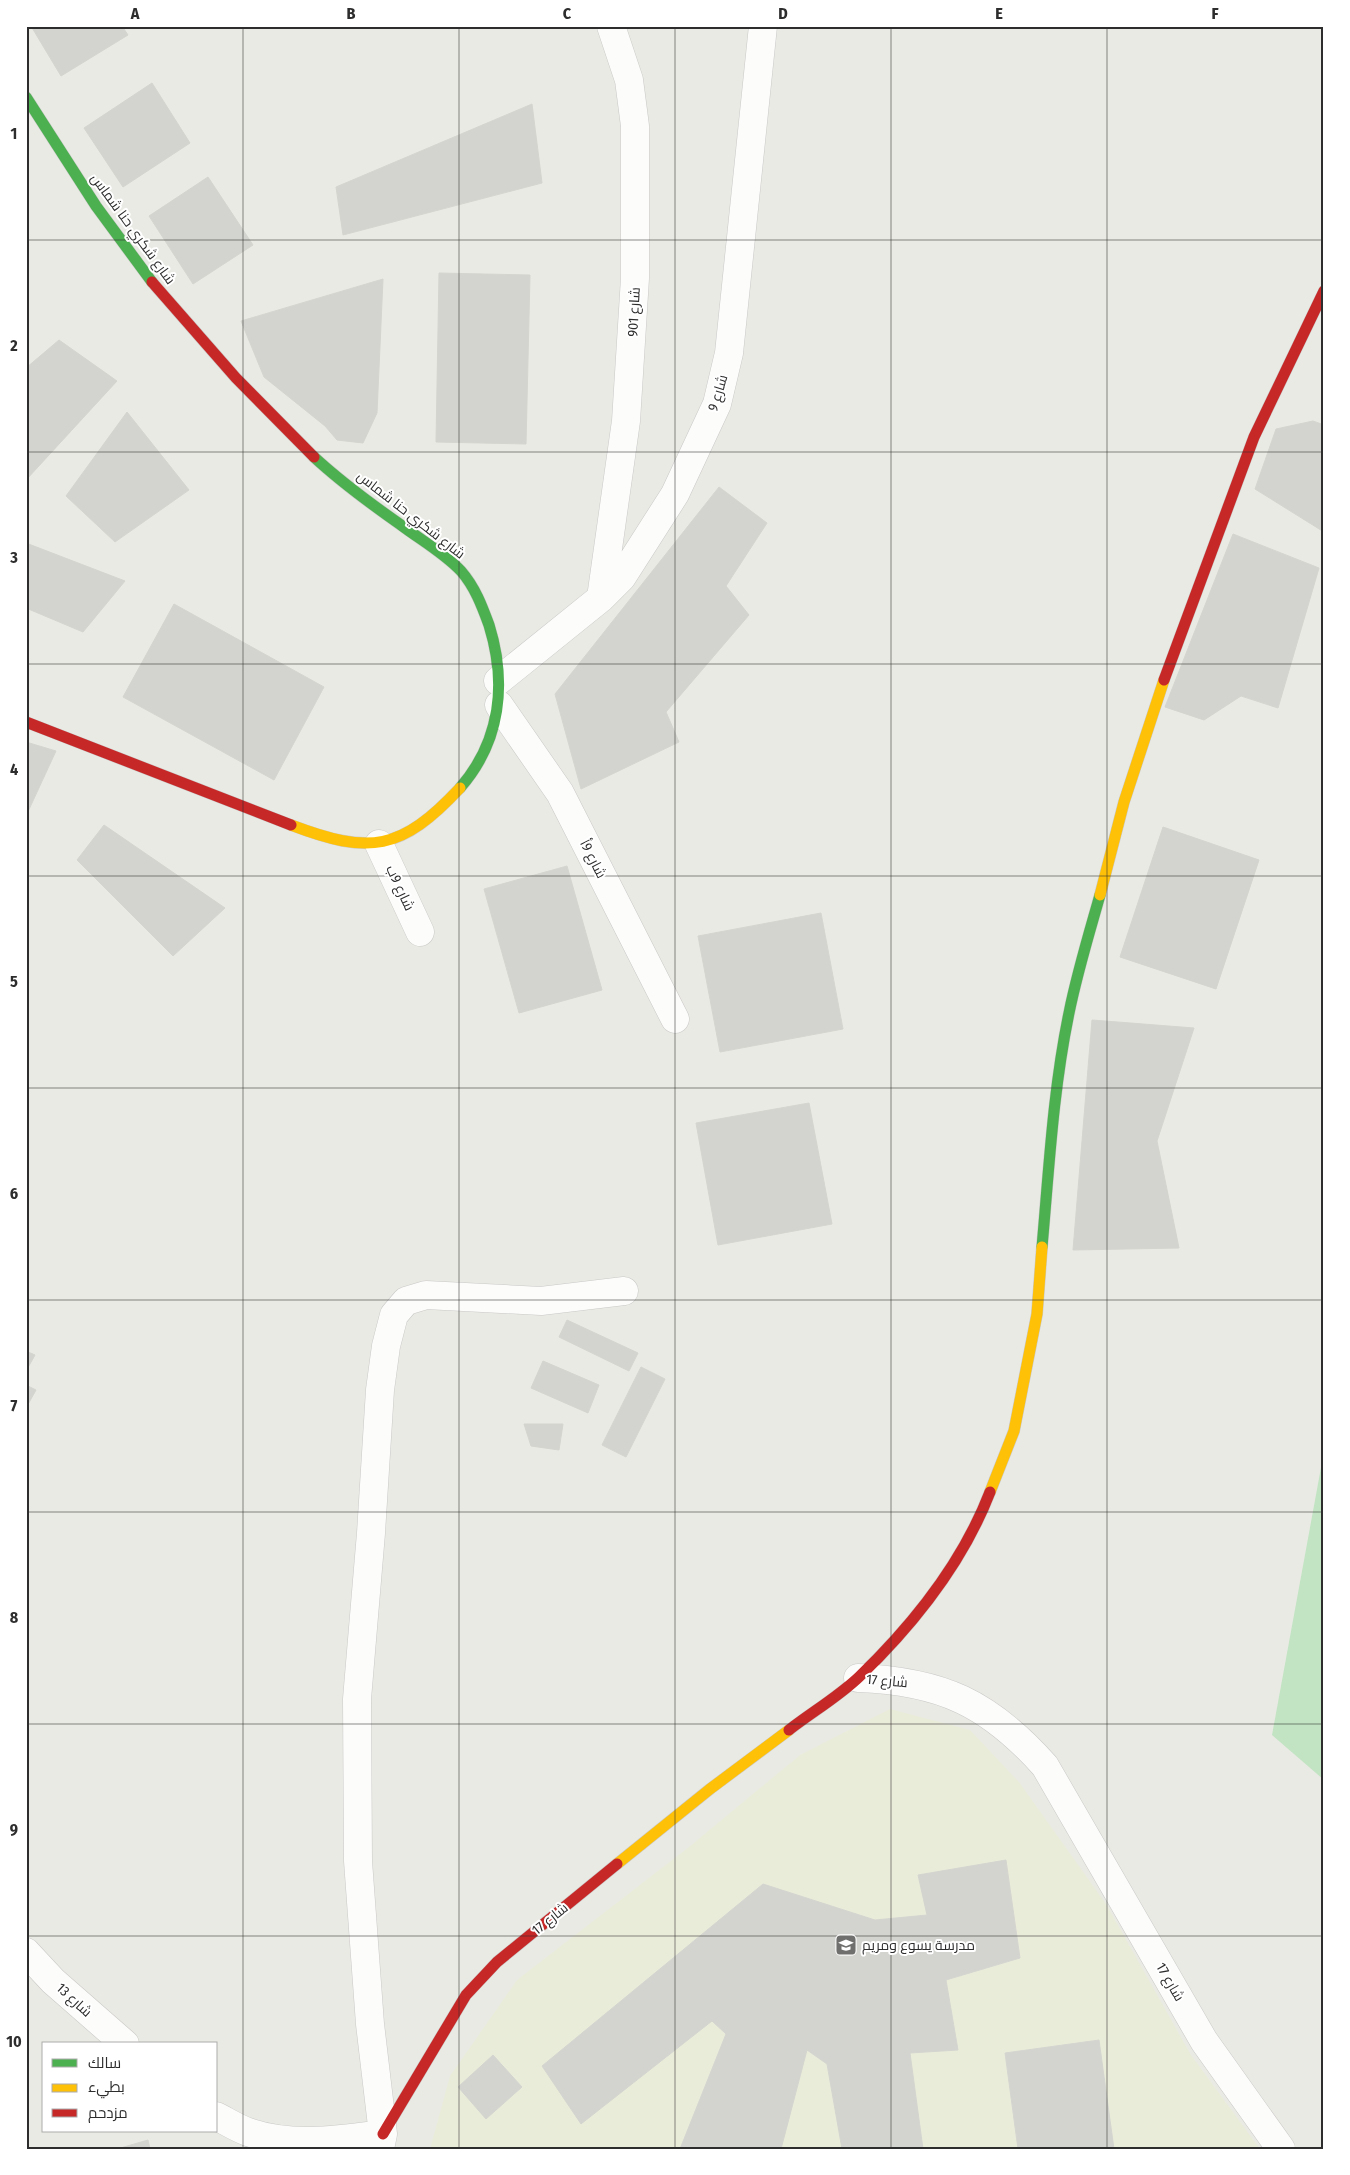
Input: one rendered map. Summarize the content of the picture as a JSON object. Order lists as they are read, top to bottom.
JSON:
{
  "streets": {
    "street": [
      "شارع شكري حنا شماس",
      "شارع 901",
      "شارع 9",
      "شارع 9أ",
      "شارع 9ب",
      "شارع 17",
      "شارع 13"
    ]
  },
  "crossings": [
    ["شارع شكري حنا شماس", "شارع 9"],
    ["شارع شكري حنا شماس", "شارع 9أ"],
    ["شارع شكري حنا شماس", "شارع 9ب"],
    ["شارع 901", "شارع 9"],
    ["شارع 9", "شارع 9أ"]
  ],
  "places": {
    "school or university": ["مدرسة يسوع ومريم"]
  },
  "legend": ["سالك", "بطيء", "مزدحم"],
  "grid": {
    "columns": [
      "A",
      "B",
      "C",
      "D",
      "E",
      "F"
    ],
    "rows": [
      "1",
      "2",
      "3",
      "4",
      "5",
      "6",
      "7",
      "8",
      "9",
      "10"
    ]
  }
}
